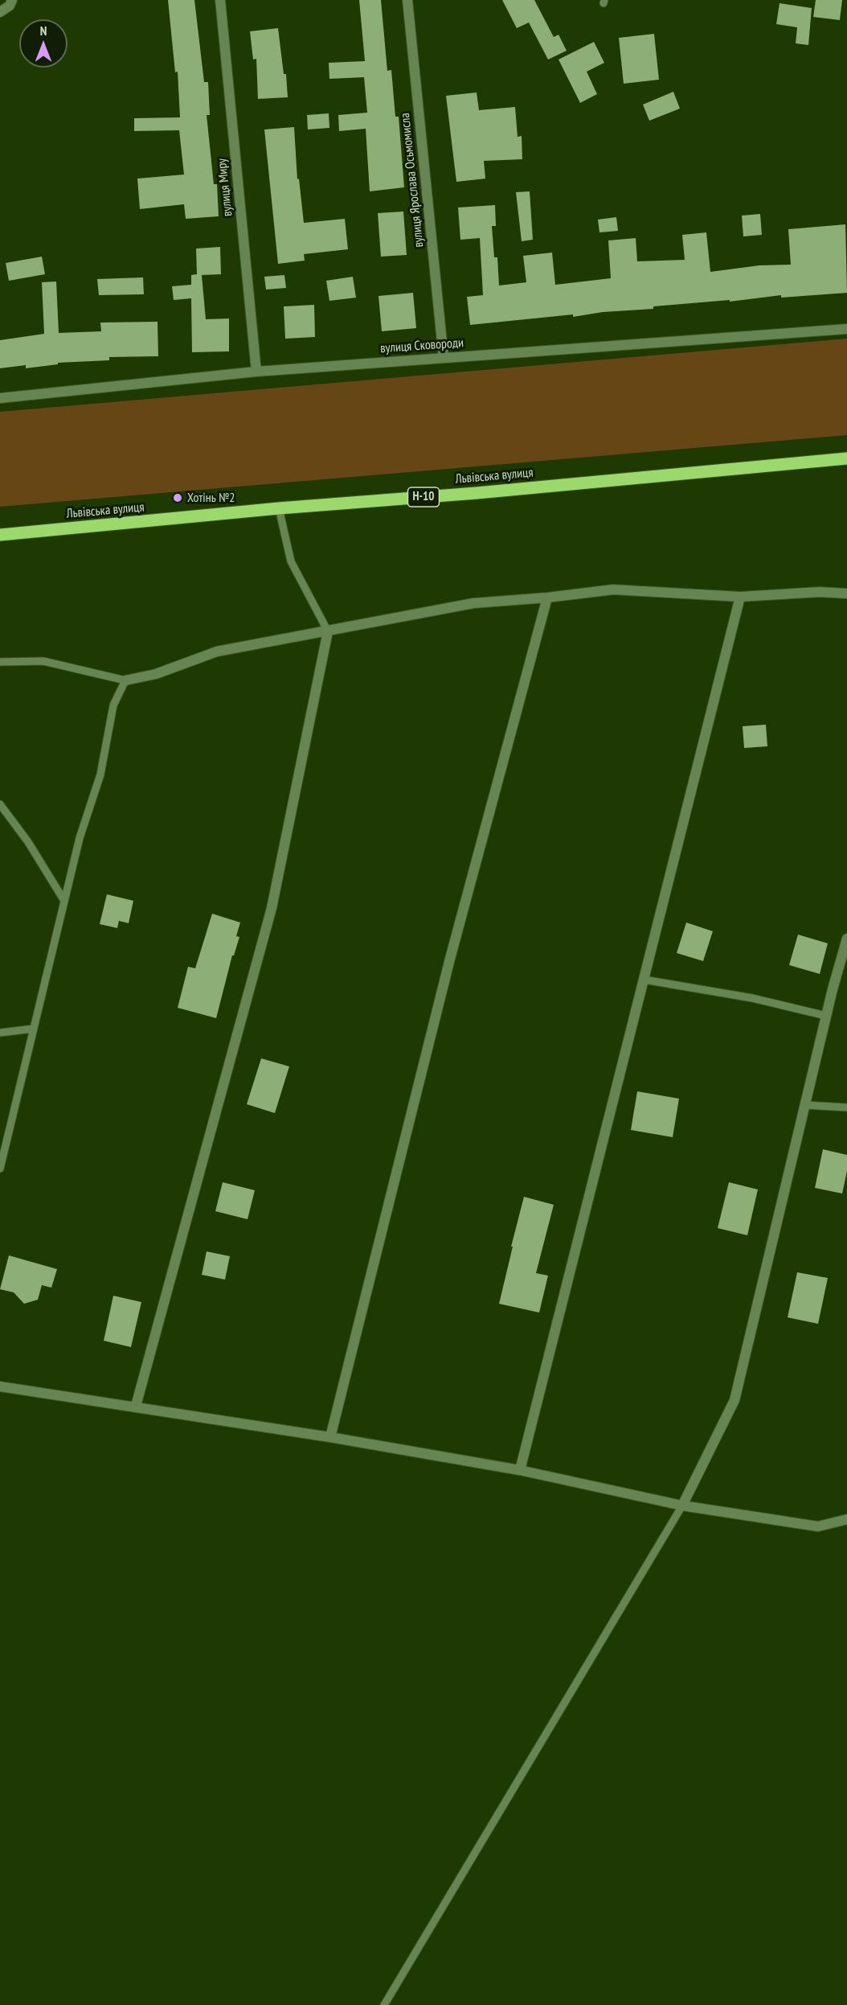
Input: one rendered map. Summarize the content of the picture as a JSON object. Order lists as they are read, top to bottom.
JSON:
{
  "streets": {
    "main road": ["Львівська вулиця", "Н-10"],
    "street": ["вулиця Ярослава Осьмомисла", "вулиця Миру", "вулиця Сковороди"]
  },
  "crossings": [
    ["вулиця Ярослава Осьмомисла", "вулиця Сковороди"],
    ["вулиця Миру", "вулиця Сковороди"]
  ],
  "places": ["Хотінь №2"],
  "north": "top"
}
